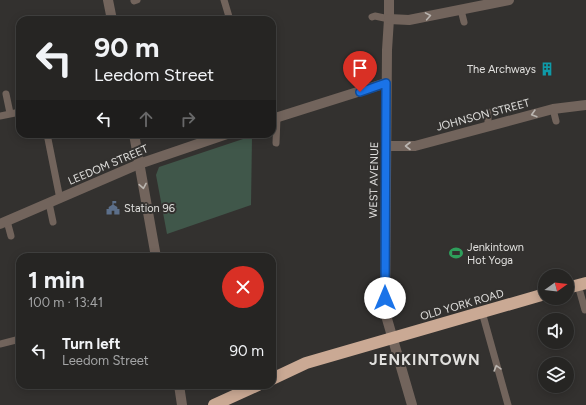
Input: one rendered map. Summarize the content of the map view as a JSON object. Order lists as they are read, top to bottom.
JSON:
{
  "streets": {
    "highway": ["OLD YORK ROAD"],
    "street": ["JOHNSON STREET", "LEEDOM STREET", "WEST AVENUE"]
  },
  "crossings": [
    ["JOHNSON STREET", "WEST AVENUE"],
    ["WEST AVENUE", "OLD YORK ROAD"]
  ],
  "one_way": ["JOHNSON STREET"],
  "districts": ["JENKINTOWN"],
  "places": {
    "building": ["The Archways"],
    "public building": ["Station 96"],
    "sports": ["Jenkintown Hot Yoga"]
  },
  "north": "right",
  "page": {
    "turn": ["90 m", "Leedom Street"],
    "heading": ["1 min", "100 m · 13:41"],
    "list": [
      {
        "name": "Turn left",
        "note": "Leedom Street",
        "value": "90 m"
      }
    ]
  }
}
